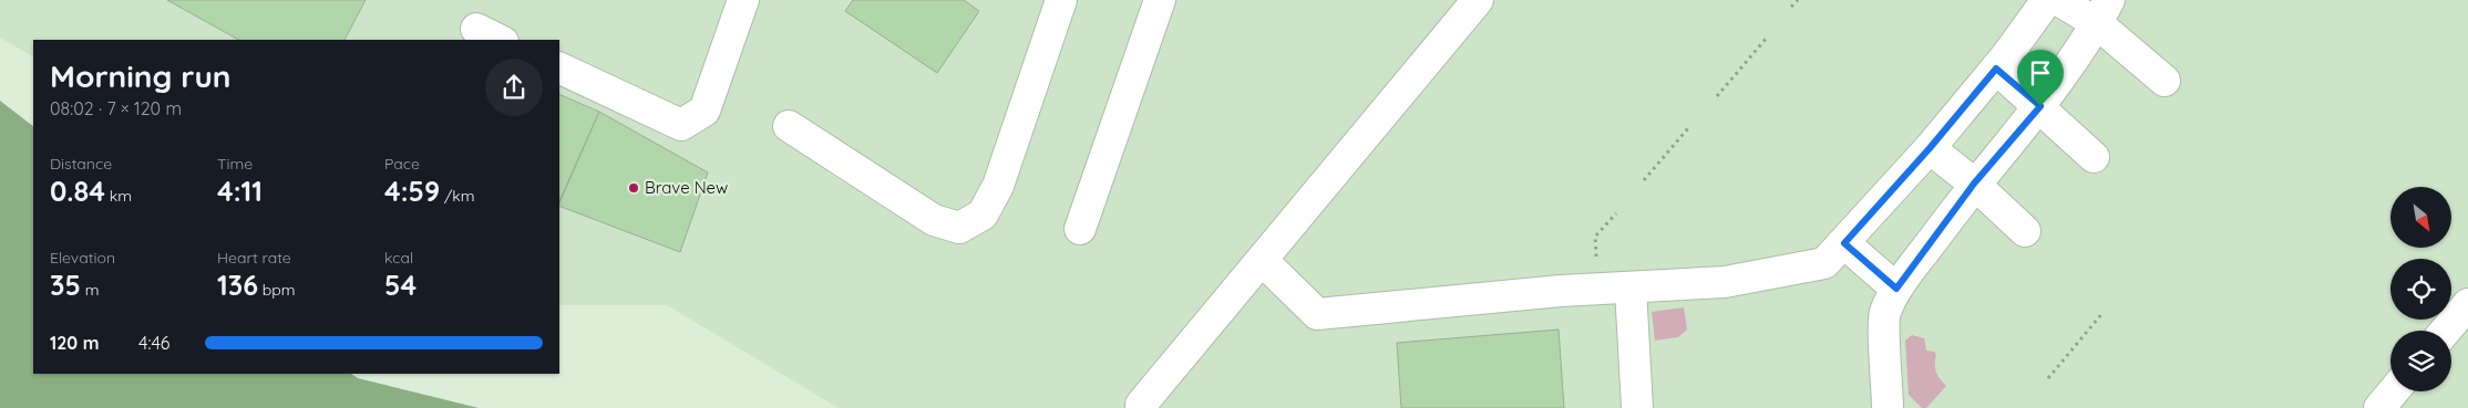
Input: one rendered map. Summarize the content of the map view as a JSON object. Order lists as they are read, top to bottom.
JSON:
{
  "places": ["Brave New"],
  "north": "bottom right",
  "page": {
    "heading": ["Morning run", "08:02 · 7 × 120 m"],
    "stats": [
      ["Distance", "0.84 km"],
      ["Time", "4:11"],
      ["Pace", "4:59 /km"],
      ["Elevation", "35 m"],
      ["Heart rate", "136 bpm"],
      ["kcal", "54"]
    ],
    "list": [
      {
        "name": "120 m",
        "note": "4:46"
      }
    ]
  }
}
